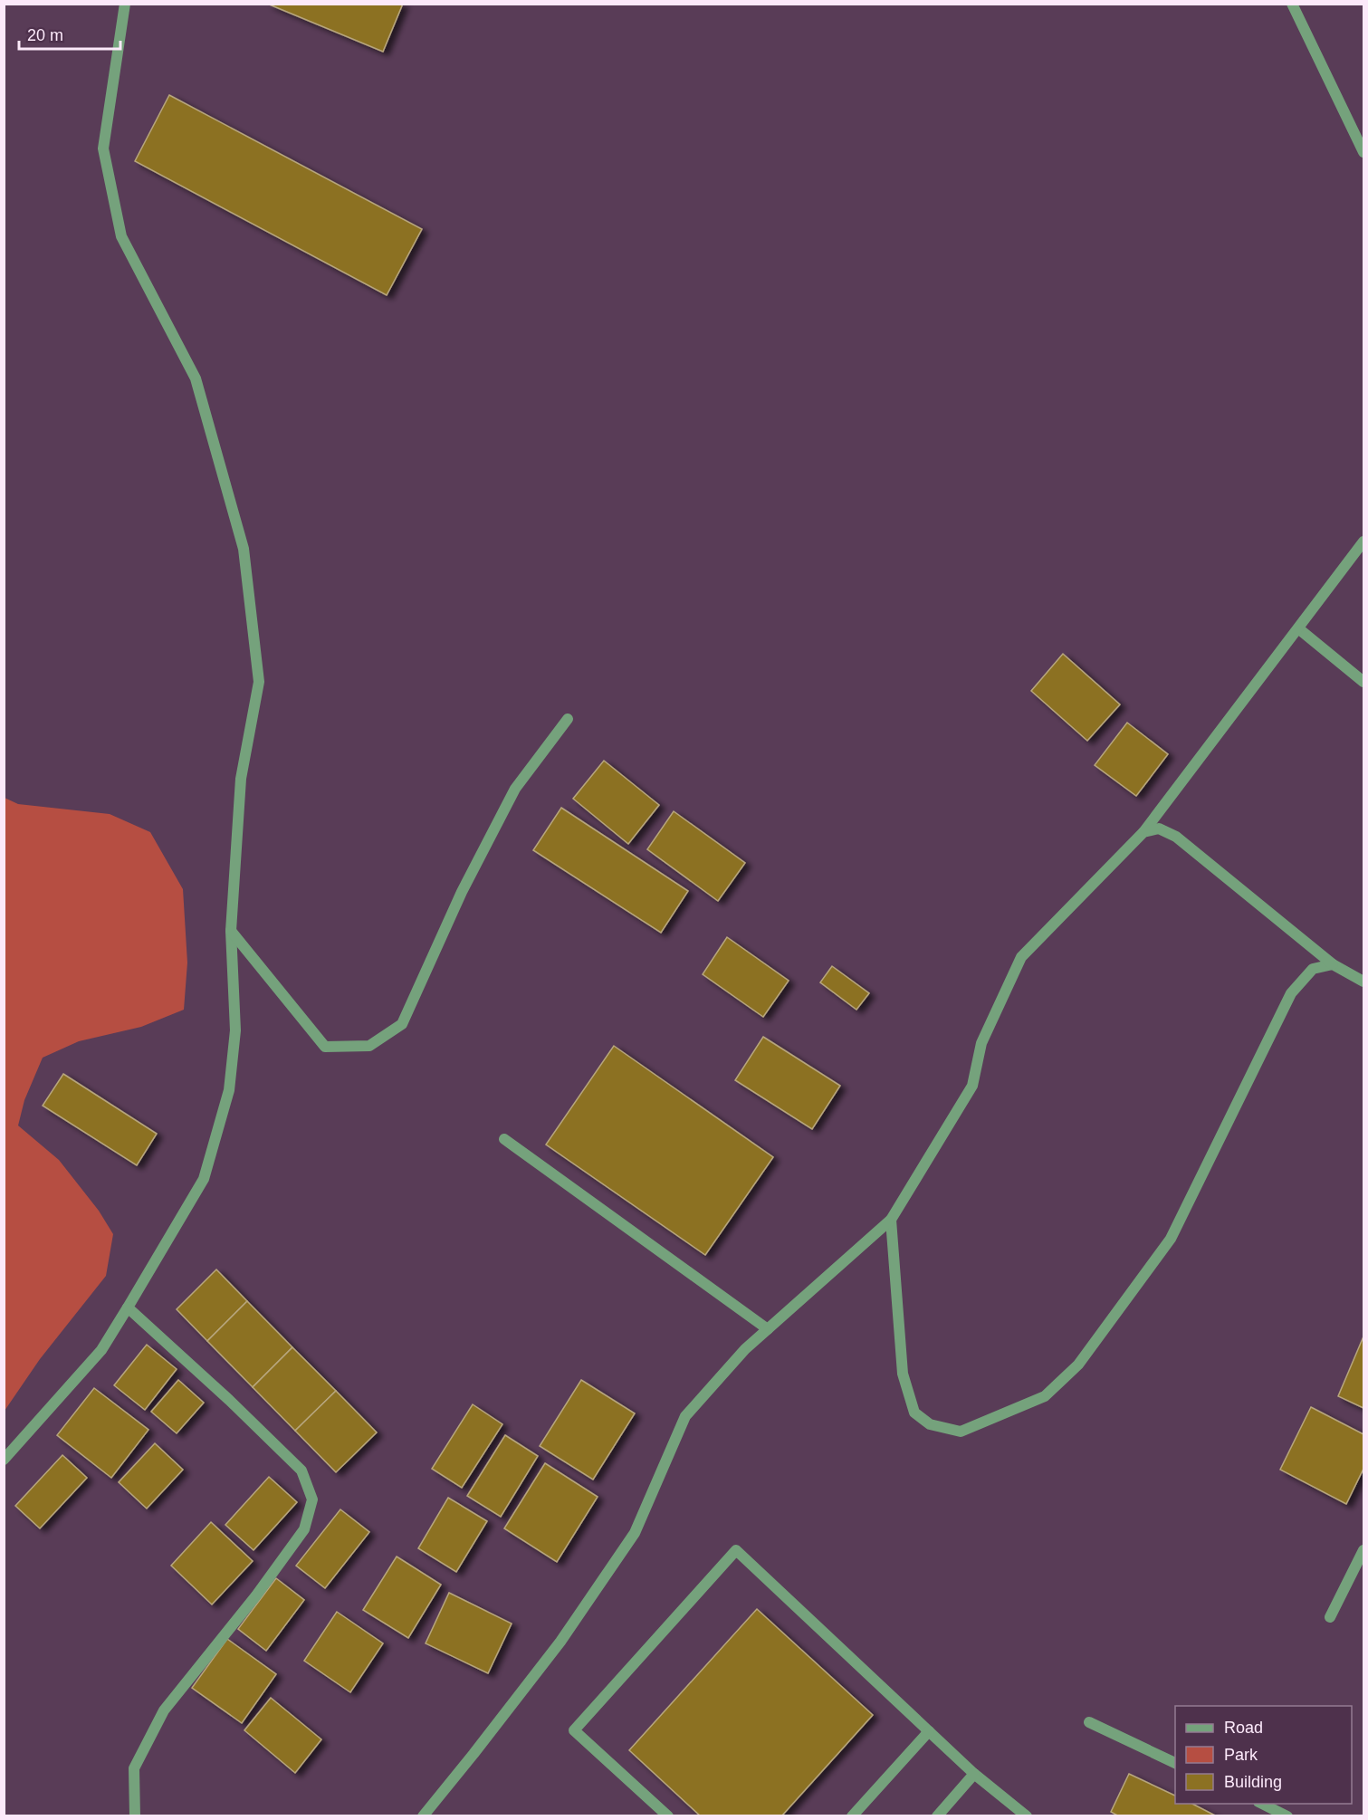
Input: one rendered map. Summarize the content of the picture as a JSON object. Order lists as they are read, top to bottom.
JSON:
{
  "legend": ["Road", "Park", "Building"],
  "scale_bar": "20 m"
}
